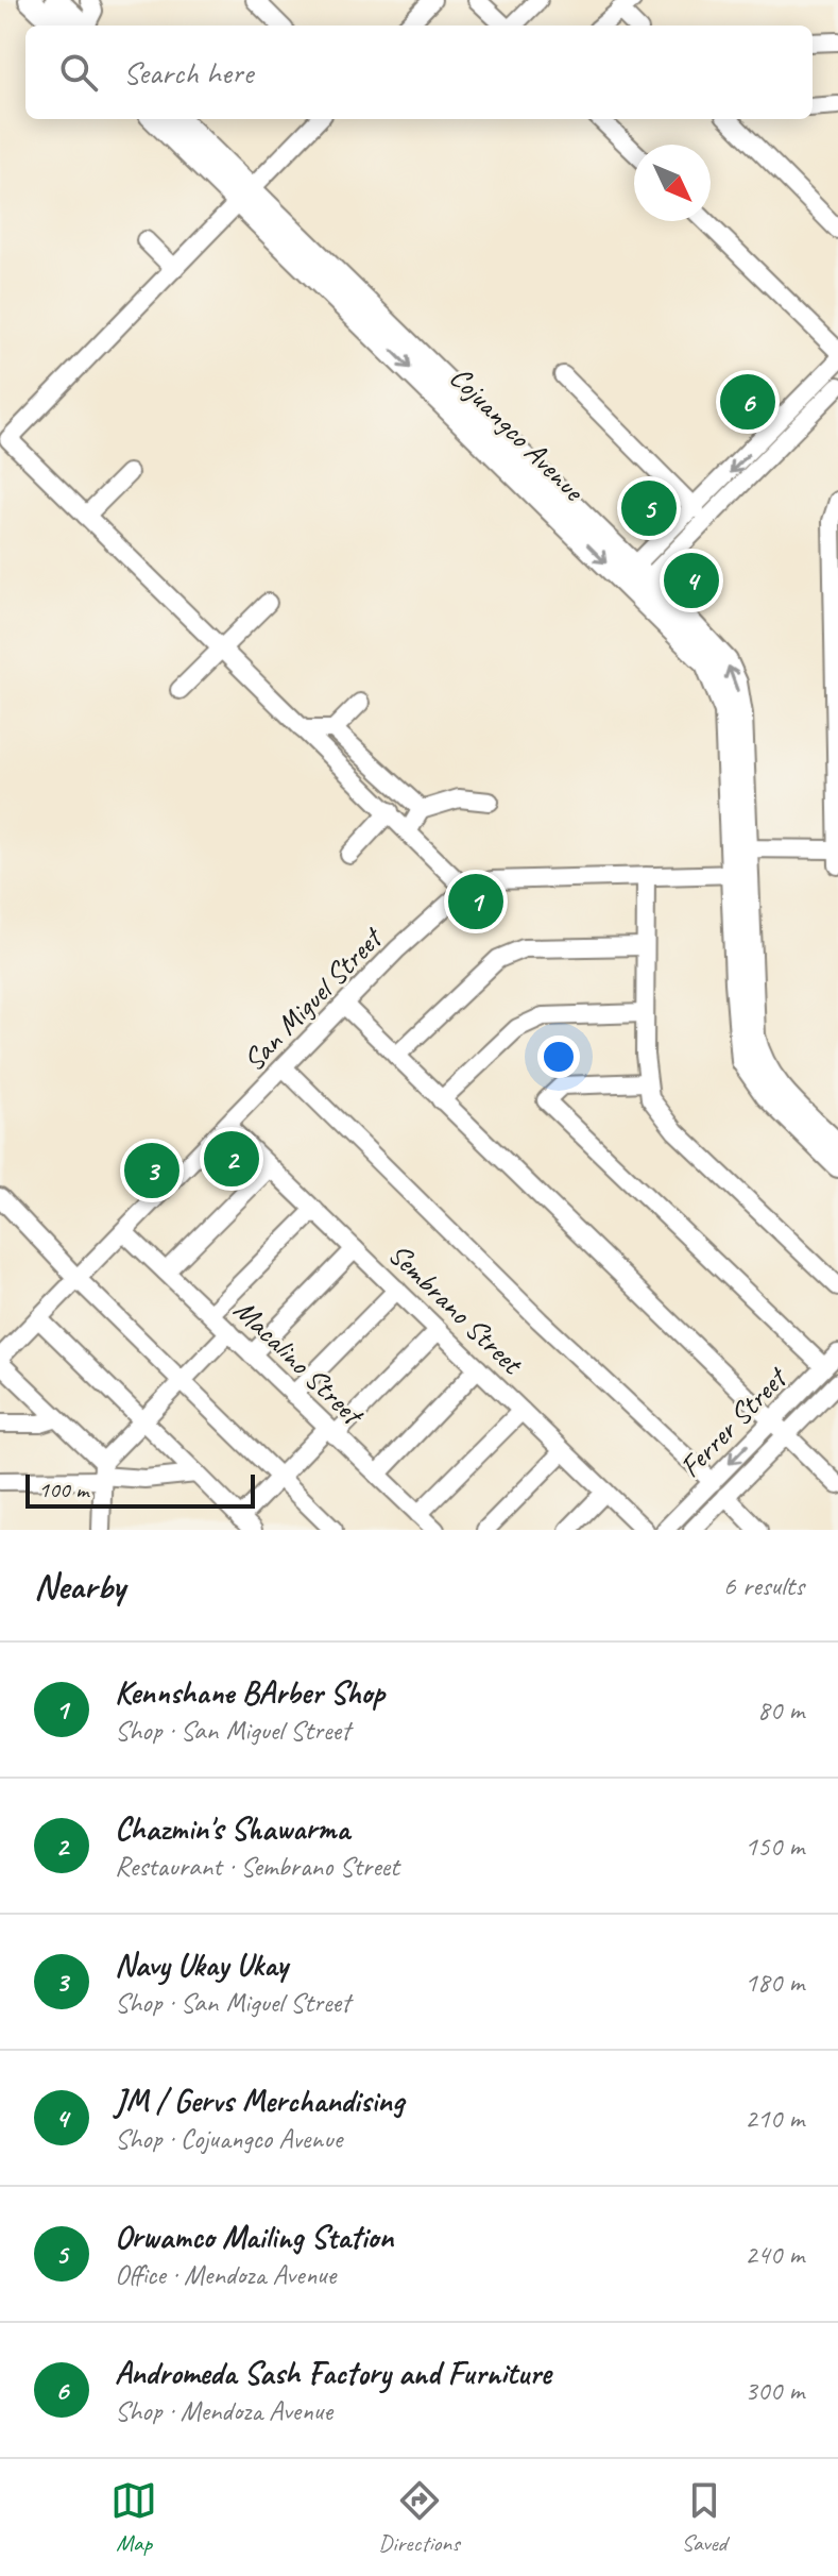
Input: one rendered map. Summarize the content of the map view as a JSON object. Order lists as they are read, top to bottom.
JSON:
{
  "streets": {
    "main road": ["Cojuangco Avenue"],
    "street": [
      "San Miguel Street",
      "Sembrano Street",
      "Macalino Street",
      "Ferrer Street"
    ]
  },
  "crossings": [
    ["Cojuangco Avenue", "San Miguel Street"],
    ["San Miguel Street", "Sembrano Street"],
    ["San Miguel Street", "Macalino Street"]
  ],
  "scale_bar": "100 m",
  "north": "bottom right",
  "page": {
    "search": "Search here",
    "pins": [
      "6",
      "5",
      "4",
      "1",
      "2",
      "3"
    ],
    "scale": "100 m",
    "heading": ["Nearby", "6 results"],
    "list": [
      {
        "mark": "1",
        "name": "Kennshane BArber Shop",
        "note": "Shop · San Miguel Street",
        "value": "80 m"
      },
      {
        "mark": "2",
        "name": "Chazmin's Shawarma",
        "note": "Restaurant · Sembrano Street",
        "value": "150 m"
      },
      {
        "mark": "3",
        "name": "Navy Ukay Ukay",
        "note": "Shop · San Miguel Street",
        "value": "180 m"
      },
      {
        "mark": "4",
        "name": "JM / Gervs Merchandising",
        "note": "Shop · Cojuangco Avenue",
        "value": "210 m"
      },
      {
        "mark": "5",
        "name": "Orwamco Mailing Station",
        "note": "Office · Mendoza Avenue",
        "value": "240 m"
      },
      {
        "mark": "6",
        "name": "Andromeda Sash Factory and Furniture",
        "note": "Shop · Mendoza Avenue",
        "value": "300 m"
      }
    ],
    "nav": ["Map", "Directions", "Saved"]
  }
}
